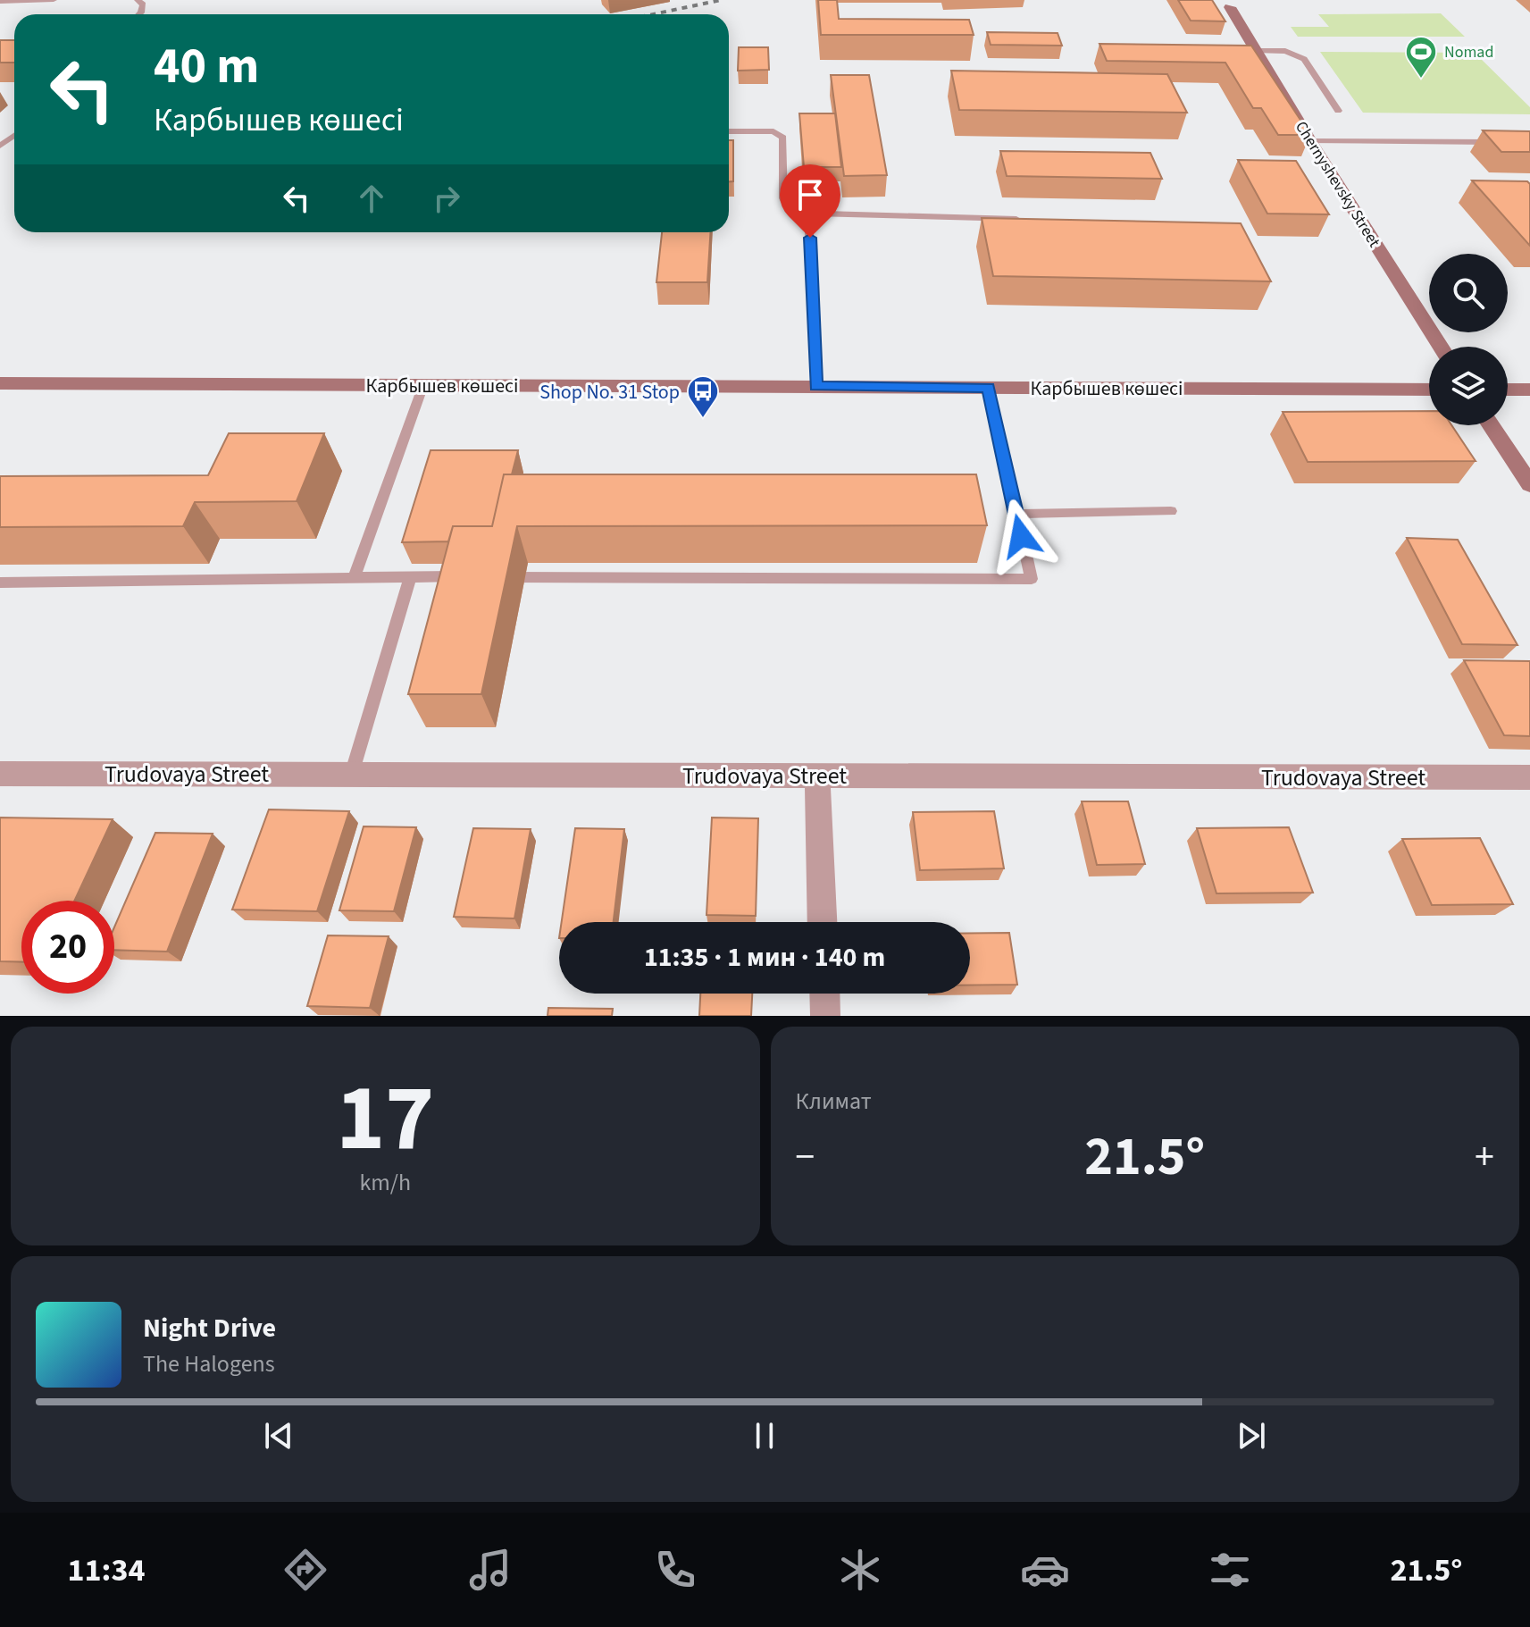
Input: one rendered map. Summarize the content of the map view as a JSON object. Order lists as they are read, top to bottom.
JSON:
{
  "streets": {
    "main road": ["Chernyshevsky Street", "Карбышев көшесі"],
    "street": ["Trudovaya Street"]
  },
  "places": {
    "sports": ["Nomad"],
    "bus stop": ["Shop No. 31 Stop"]
  },
  "page": {
    "turn": ["40 m", "Карбышев көшесі"],
    "limit": "20",
    "trip": "11:35 · 1 мин · 140 m",
    "tile": [
      ["17", "km/h"],
      "Климат"
    ],
    "heat": ["−", "21.5°", "+"],
    "song": ["Night Drive", "The Halogens"],
    "tabs": ["11:34", "21.5°"]
  }
}
